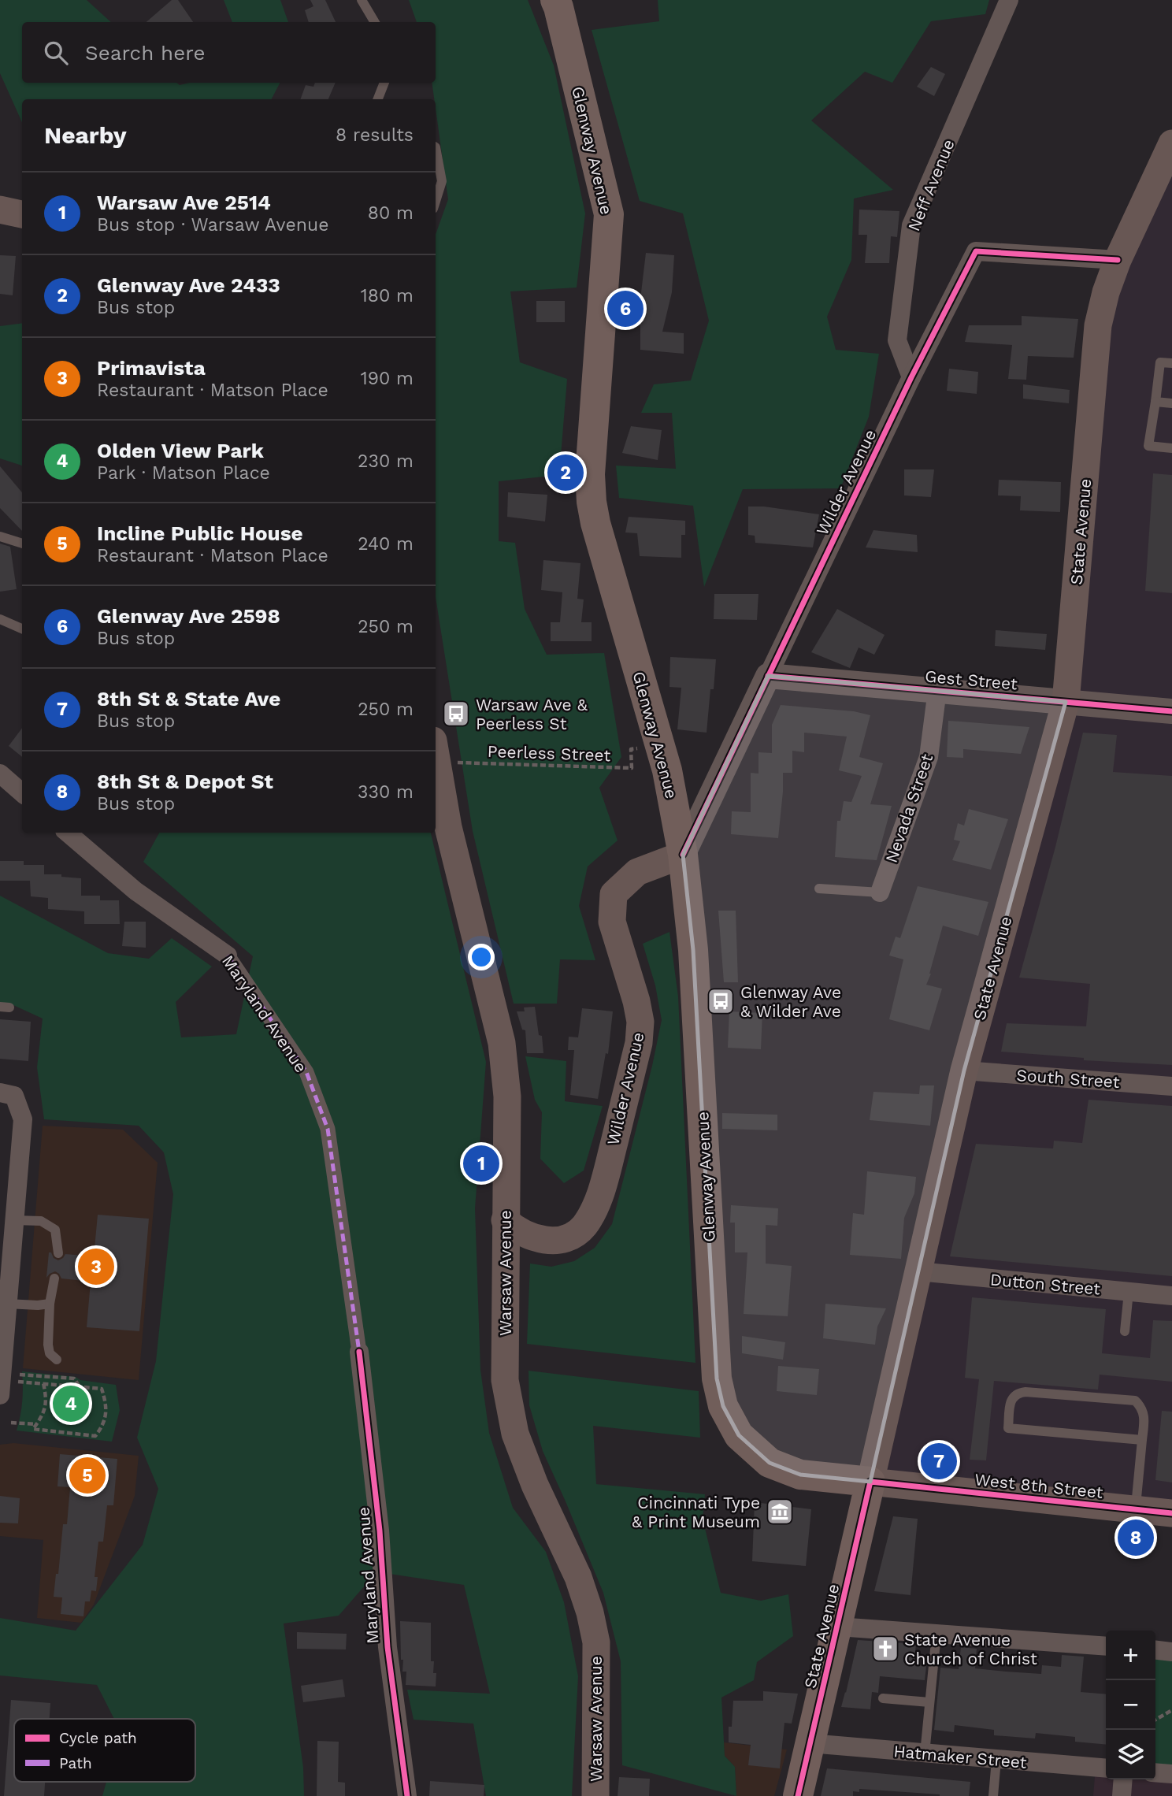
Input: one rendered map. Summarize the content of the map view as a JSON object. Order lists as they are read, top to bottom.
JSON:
{
  "streets": {
    "main road": [
      "Glenway Avenue",
      "Wilder Avenue",
      "State Avenue",
      "Warsaw Avenue",
      "West 8th Street"
    ],
    "street": [
      "Neff Avenue",
      "Gest Street",
      "Nevada Street",
      "Maryland Avenue",
      "South Street",
      "Dutton Street",
      "Hatmaker Street"
    ],
    "path": ["Peerless Street"]
  },
  "crossings": [
    ["Glenway Avenue", "Wilder Avenue"],
    ["Glenway Avenue", "West 8th Street"],
    ["Neff Avenue", "Wilder Avenue"],
    ["Wilder Avenue", "State Avenue"],
    ["Wilder Avenue", "Gest Street"],
    ["Wilder Avenue", "Warsaw Avenue"],
    ["State Avenue", "Gest Street"],
    ["State Avenue", "South Street"],
    ["State Avenue", "Dutton Street"],
    ["State Avenue", "West 8th Street"],
    ["State Avenue", "Hatmaker Street"],
    ["Gest Street", "Nevada Street"]
  ],
  "places": {
    "bus stop": ["Warsaw Ave & Peerless St", "Glenway Ave & Wilder Ave"],
    "museum": ["Cincinnati Type & Print Museum"],
    "church": ["State Avenue Church of Christ"]
  },
  "legend": ["Cycle path", "Path"],
  "page": {
    "search": "Search here",
    "heading": ["Nearby", "8 results"],
    "list": [
      {
        "mark": "1",
        "name": "Warsaw Ave 2514",
        "note": "Bus stop · Warsaw Avenue",
        "value": "80 m"
      },
      {
        "mark": "2",
        "name": "Glenway Ave 2433",
        "note": "Bus stop",
        "value": "180 m"
      },
      {
        "mark": "3",
        "name": "Primavista",
        "note": "Restaurant · Matson Place",
        "value": "190 m"
      },
      {
        "mark": "4",
        "name": "Olden View Park",
        "note": "Park · Matson Place",
        "value": "230 m"
      },
      {
        "mark": "5",
        "name": "Incline Public House",
        "note": "Restaurant · Matson Place",
        "value": "240 m"
      },
      {
        "mark": "6",
        "name": "Glenway Ave 2598",
        "note": "Bus stop",
        "value": "250 m"
      },
      {
        "mark": "7",
        "name": "8th St & State Ave",
        "note": "Bus stop",
        "value": "250 m"
      },
      {
        "mark": "8",
        "name": "8th St & Depot St",
        "note": "Bus stop",
        "value": "330 m"
      }
    ],
    "pins": [
      "6",
      "2",
      "1",
      "3",
      "4",
      "7",
      "5",
      "8"
    ],
    "map_buttons": ["+", "−"]
  }
}
